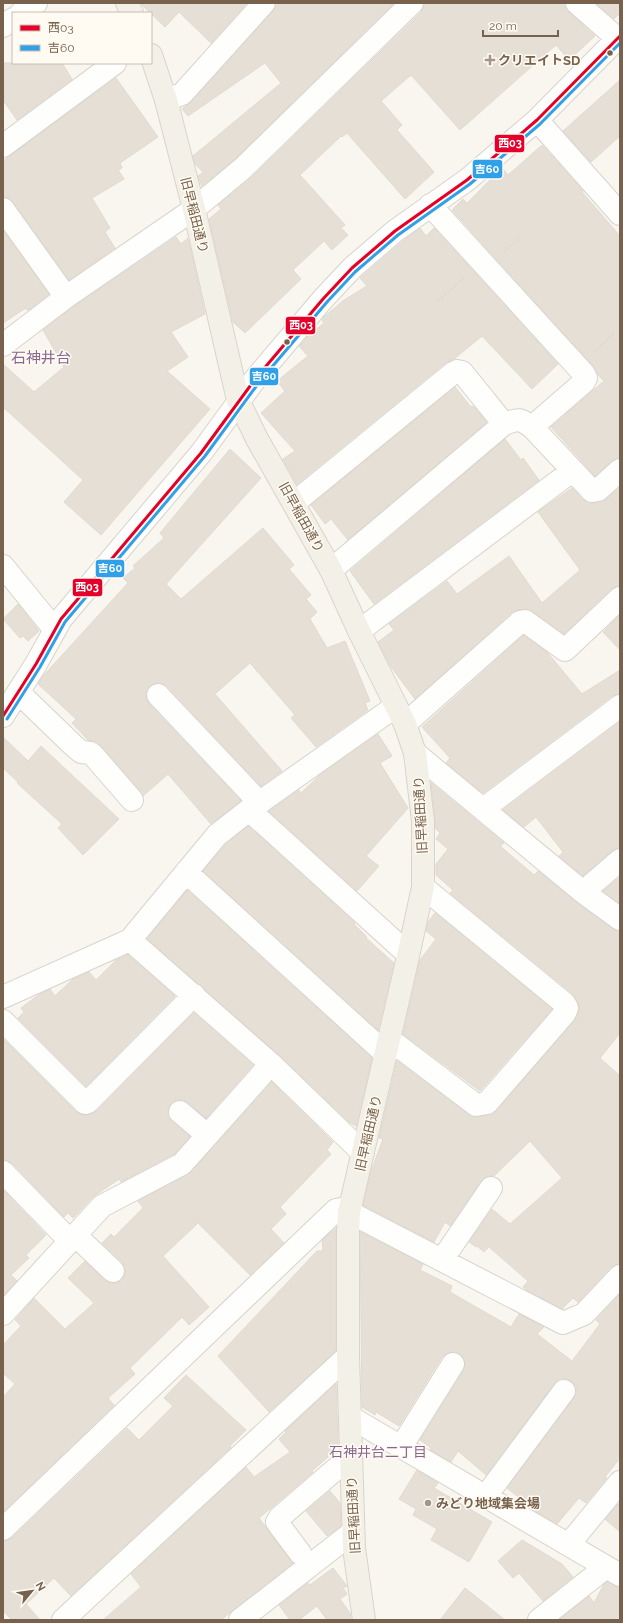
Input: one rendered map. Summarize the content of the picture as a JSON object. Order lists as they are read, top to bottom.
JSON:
{
  "streets": {
    "main road": ["旧早稲田通り"]
  },
  "districts": ["石神井台", "石神井台二丁目"],
  "places": {
    "health": ["クリエイトSD"],
    "other": ["みどり地域集会場"]
  },
  "lines": ["transit line 西03", "transit line 吉60"],
  "legend": ["西03", "吉60"],
  "scale_bar": "20 m",
  "north": "top right"
}
